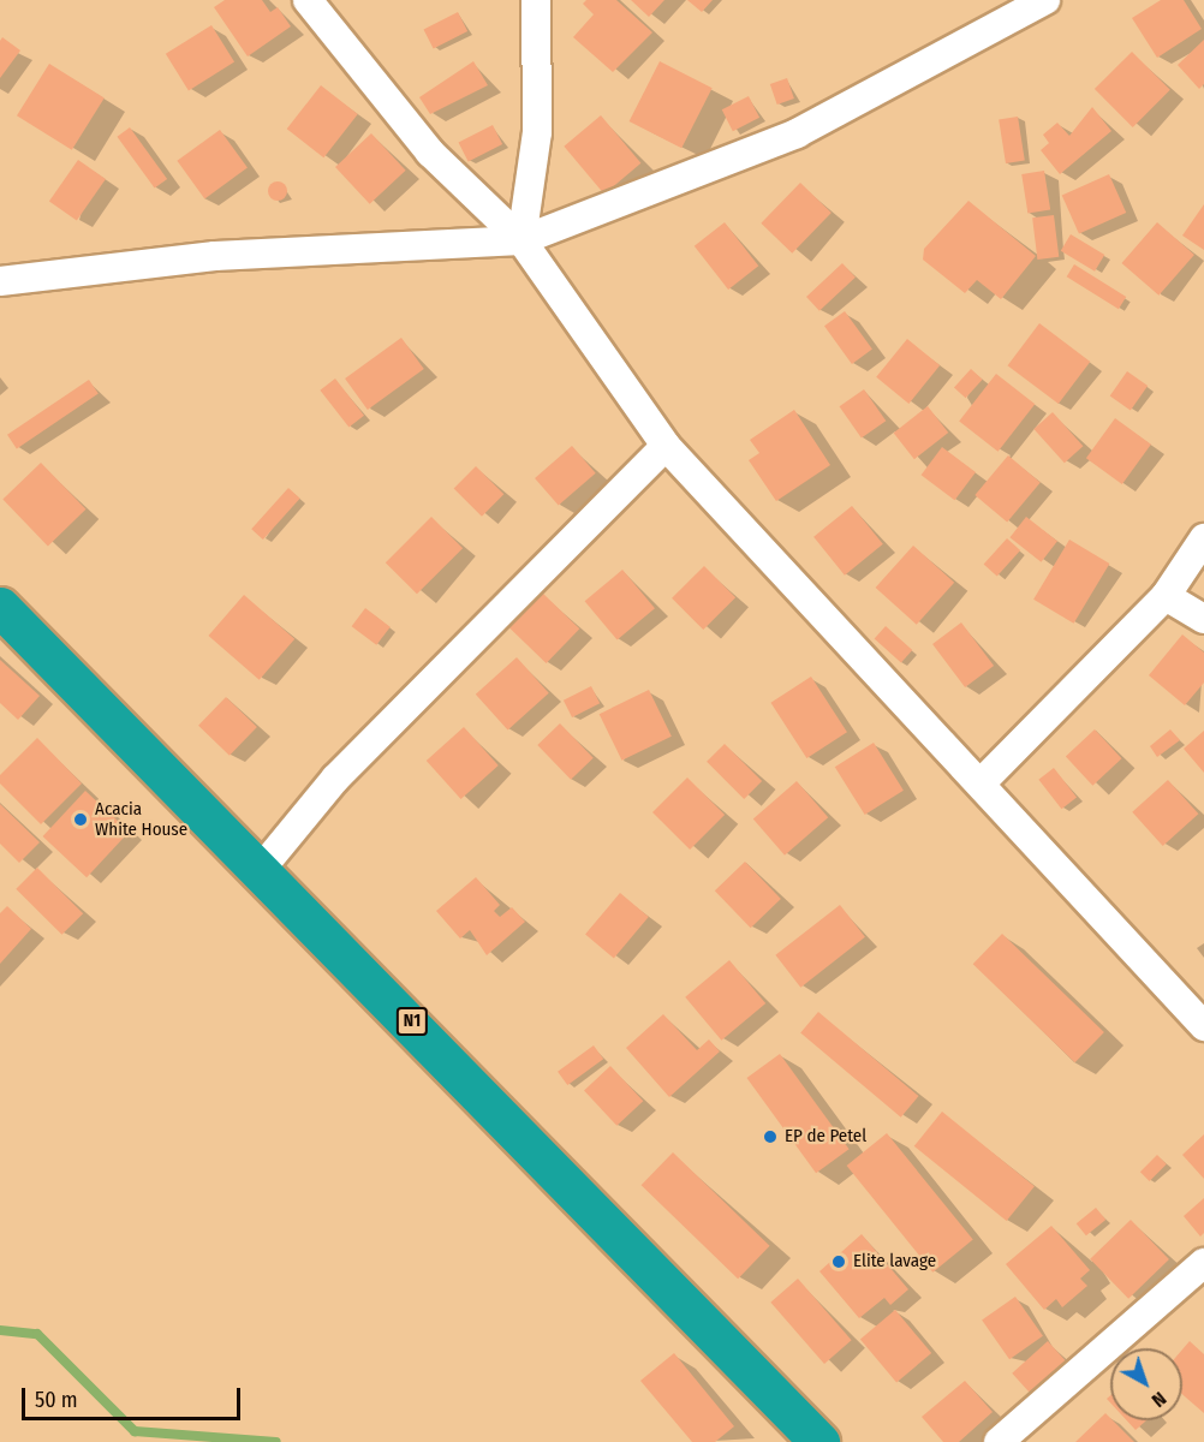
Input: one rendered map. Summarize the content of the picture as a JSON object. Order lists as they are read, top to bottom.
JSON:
{
  "streets": {
    "highway": ["N1"]
  },
  "places": ["Acacia White House", "EP de Petel", "Elite lavage"],
  "scale_bar": "50 m",
  "north": "bottom right"
}
